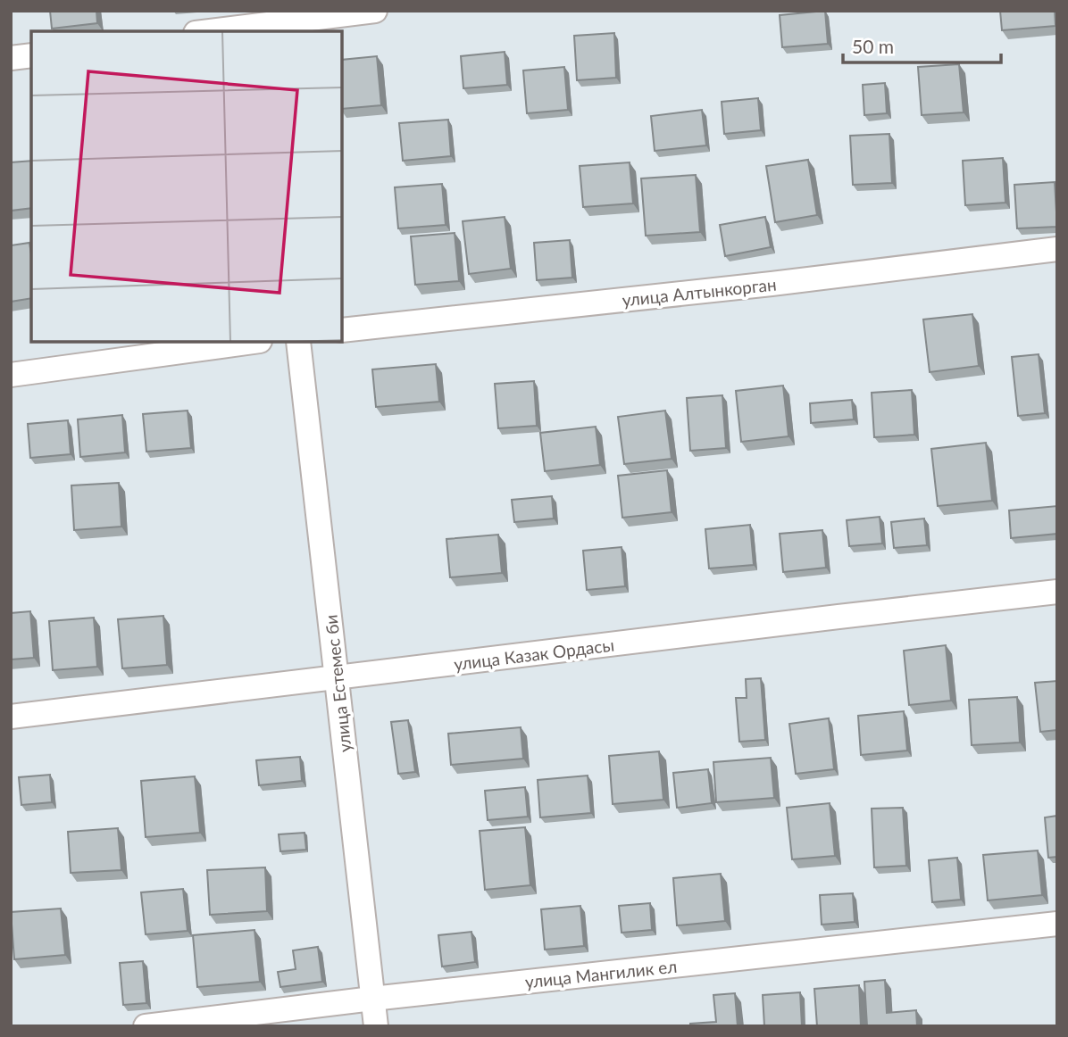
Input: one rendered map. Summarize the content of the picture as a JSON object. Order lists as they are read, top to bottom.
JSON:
{
  "streets": {
    "street": [
      "улица Алтынкорган",
      "улица Казак Ордасы",
      "улица Естемес би",
      "улица Мангилик ел"
    ]
  },
  "crossings": [
    ["улица Казак Ордасы", "улица Естемес би"],
    ["улица Естемес би", "улица Мангилик ел"]
  ],
  "scale_bar": "50 m"
}
